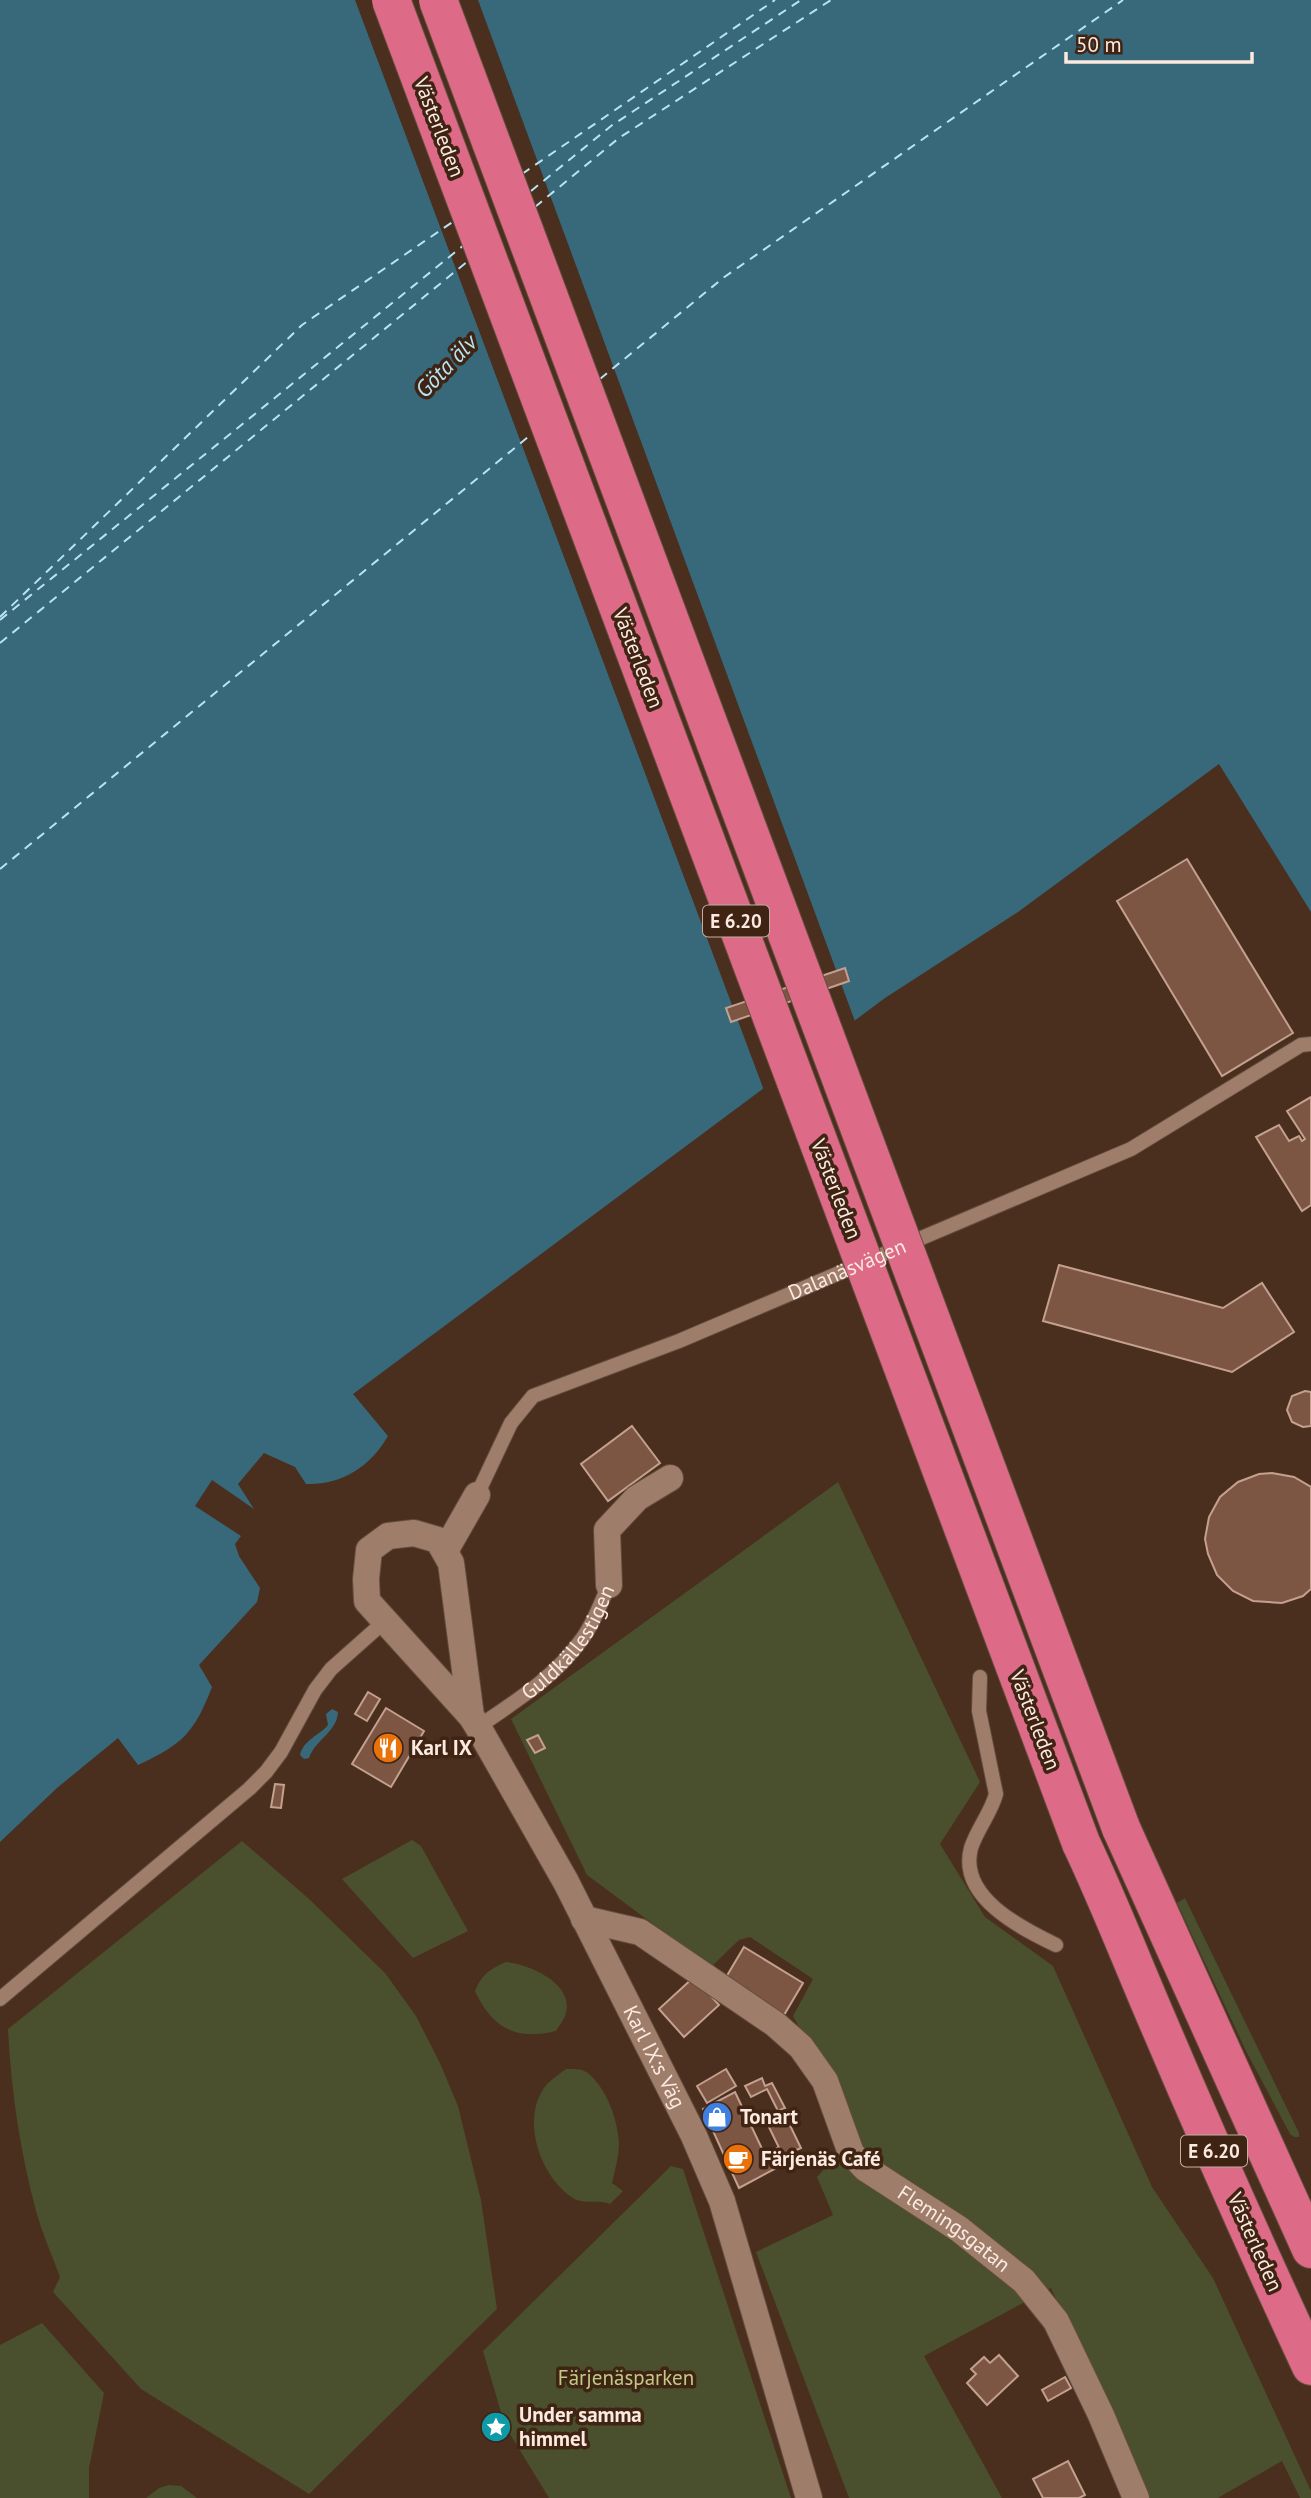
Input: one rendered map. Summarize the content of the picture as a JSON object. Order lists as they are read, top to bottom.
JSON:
{
  "streets": {
    "highway": ["Västerleden", "E 6.20"],
    "street": [
      "Dalanäsvägen",
      "Guldkällestigen",
      "Karl IX:s Väg",
      "Flemingsgatan"
    ]
  },
  "crossings": [
    ["Dalanäsvägen", "Karl IX:s Väg"],
    ["Guldkällestigen", "Karl IX:s Väg"],
    ["Karl IX:s Väg", "Flemingsgatan"]
  ],
  "water": ["Göta älv"],
  "parks": ["Färjenäsparken"],
  "places": {
    "restaurant": ["Karl IX"],
    "shop": ["Tonart"],
    "cafe": ["Färjenäs Café"],
    "place": ["Under samma himmel"]
  },
  "scale_bar": "50 m"
}
